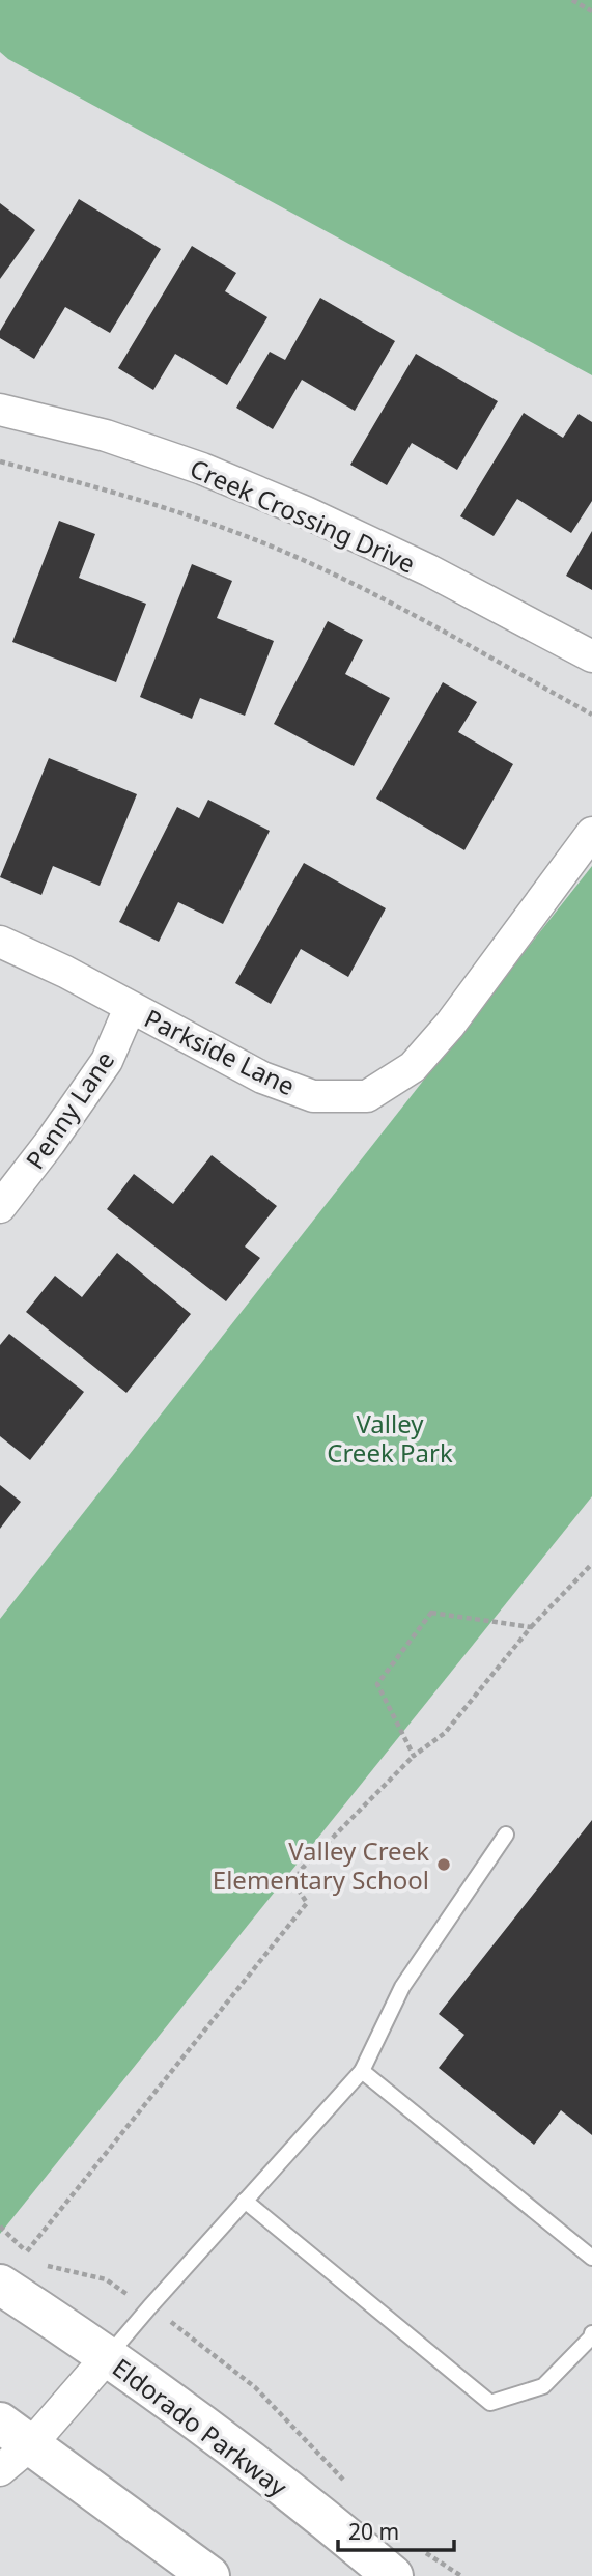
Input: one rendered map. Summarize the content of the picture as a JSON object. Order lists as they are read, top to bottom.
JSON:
{
  "streets": {
    "main road": ["Eldorado Parkway"],
    "street": ["Creek Crossing Drive", "Parkside Lane", "Penny Lane"]
  },
  "crossings": [
    ["Parkside Lane", "Penny Lane"]
  ],
  "parks": ["Valley Creek Park"],
  "places": ["Valley Creek Elementary School"],
  "scale_bar": "20 m"
}
